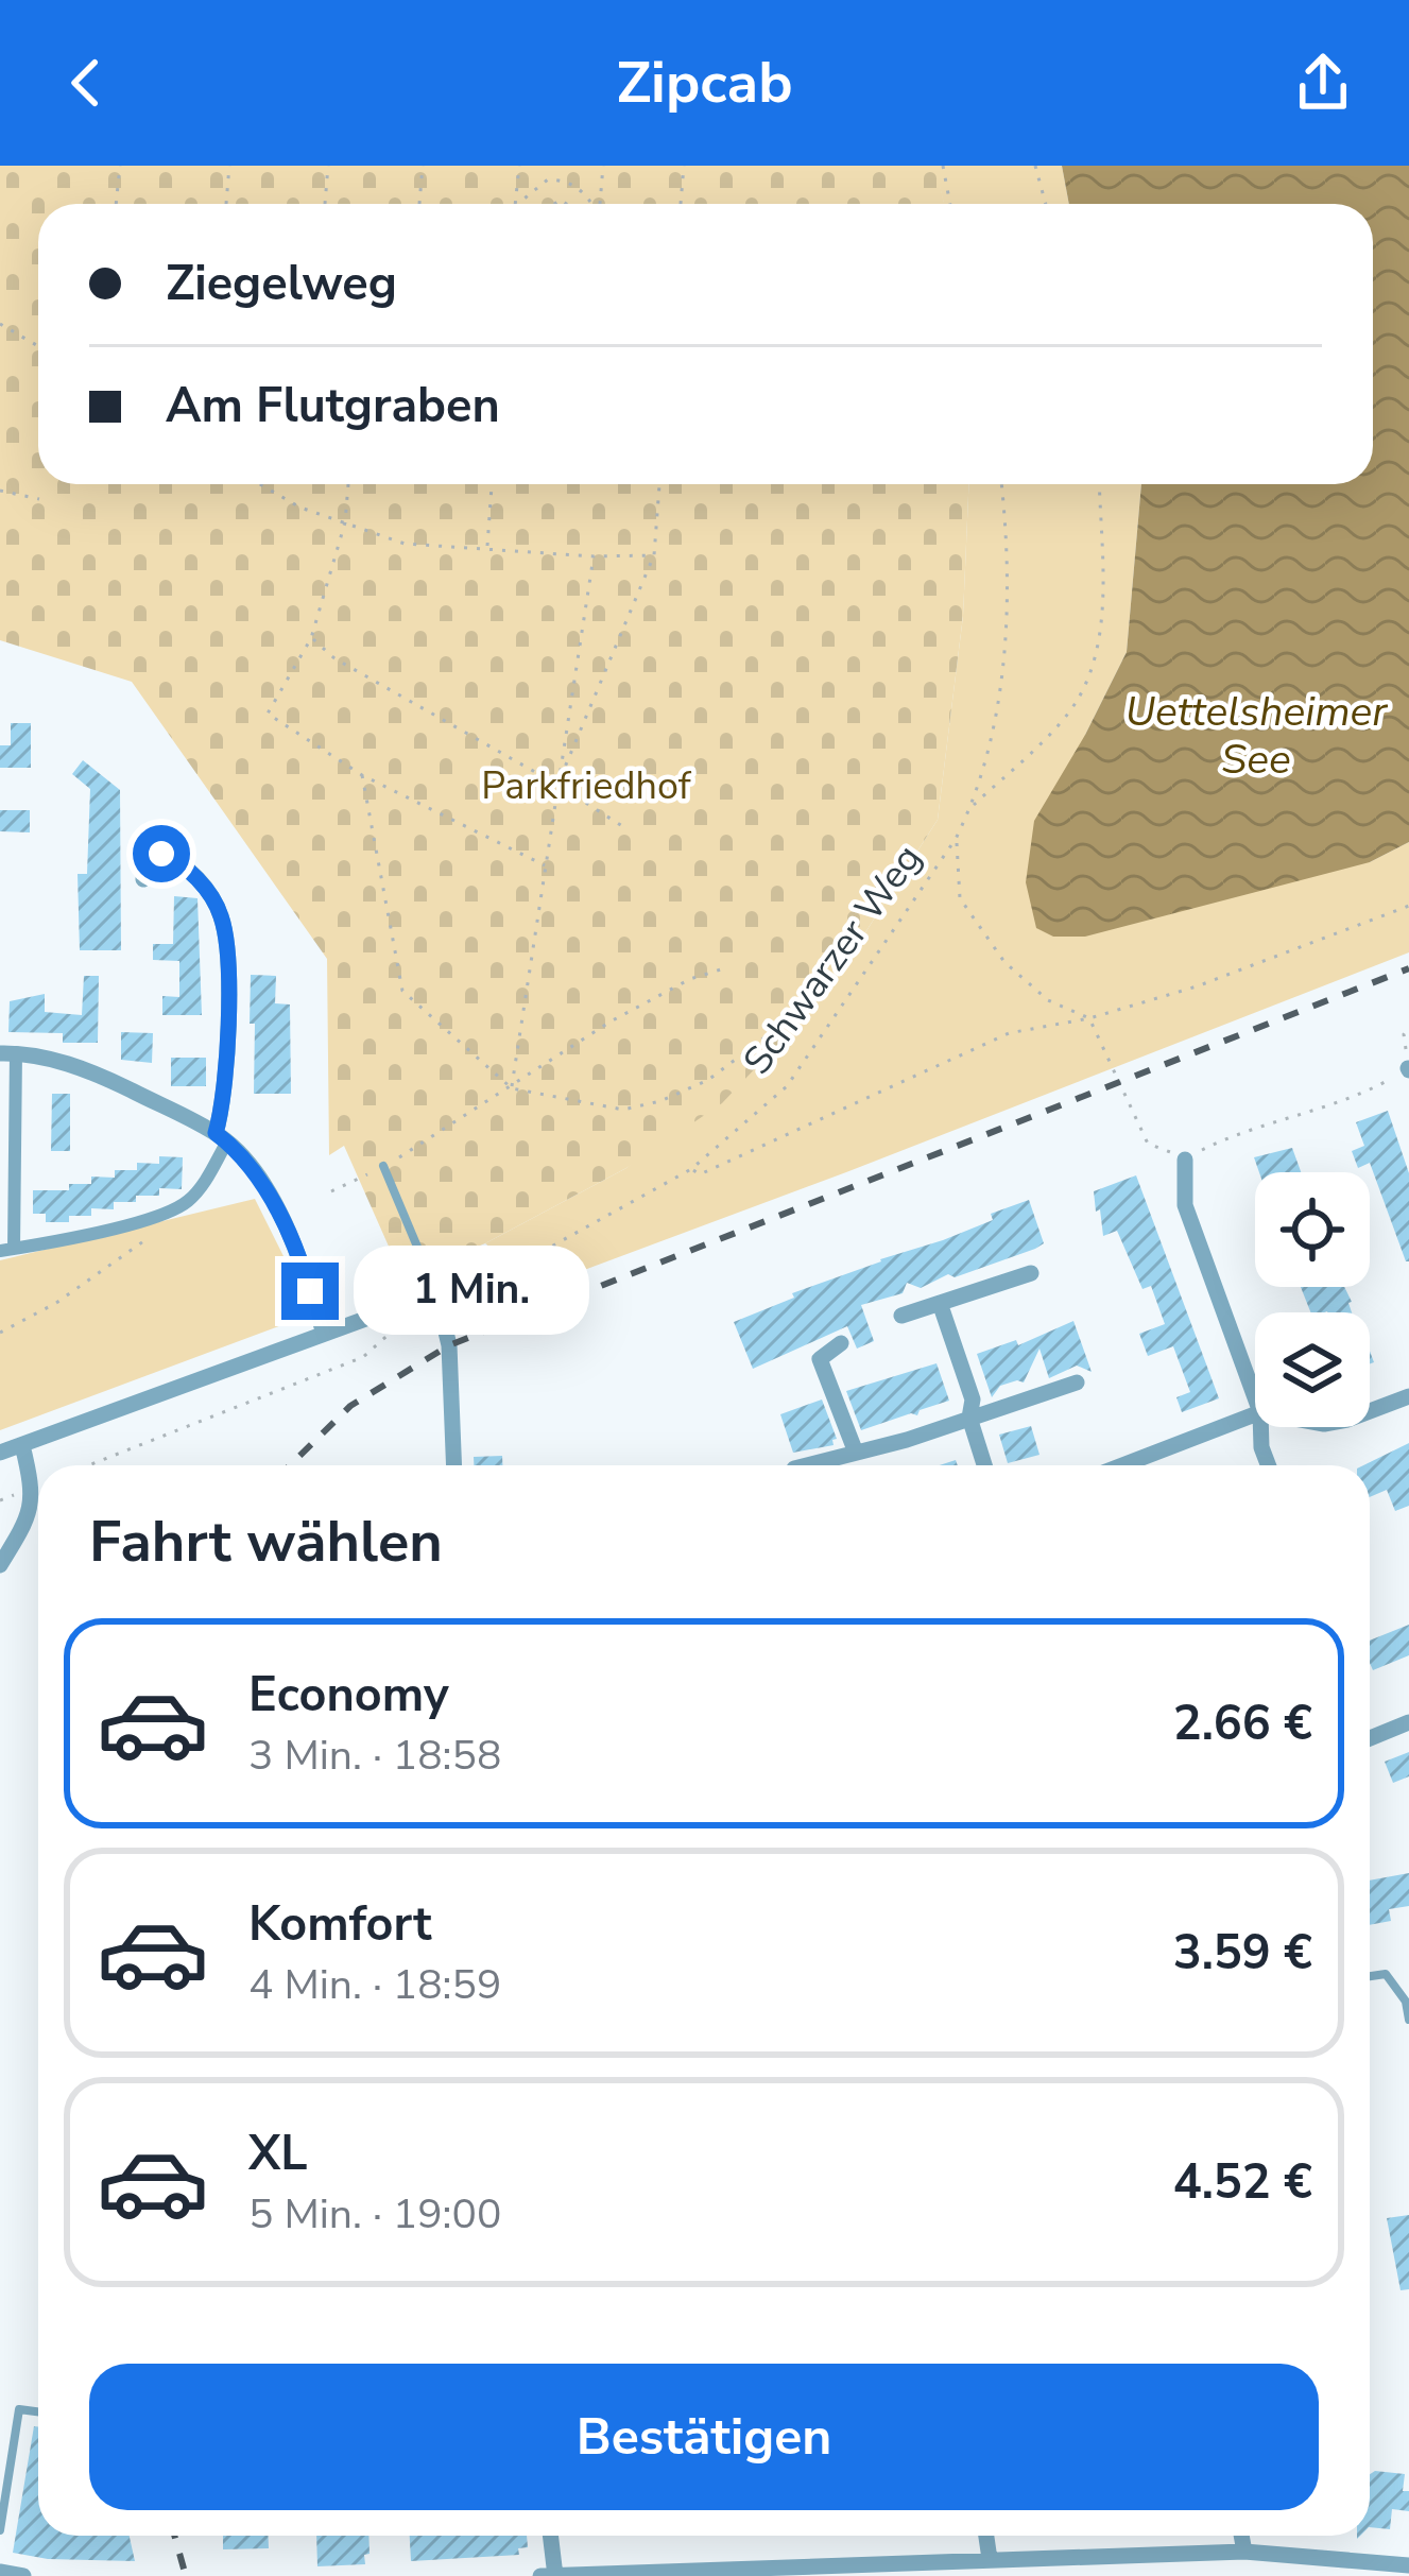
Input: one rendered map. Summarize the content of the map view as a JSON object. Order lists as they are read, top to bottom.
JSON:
{
  "streets": {
    "path": ["Schwarzer Weg"]
  },
  "water": ["Uettelsheimer See"],
  "parks": ["Parkfriedhof"],
  "page": {
    "header": "Zipcab",
    "banner": ["Ziegelweg", "Am Flutgraben"],
    "bubble": "1 Min.",
    "heading": "Fahrt wählen",
    "list": [
      {
        "name": "Economy",
        "note": "3 Min. · 18:58",
        "value": "2.66 €"
      },
      {
        "name": "Komfort",
        "note": "4 Min. · 18:59",
        "value": "3.59 €"
      },
      {
        "name": "XL",
        "note": "5 Min. · 19:00",
        "value": "4.52 €"
      }
    ],
    "buttons": "Bestätigen"
  }
}
